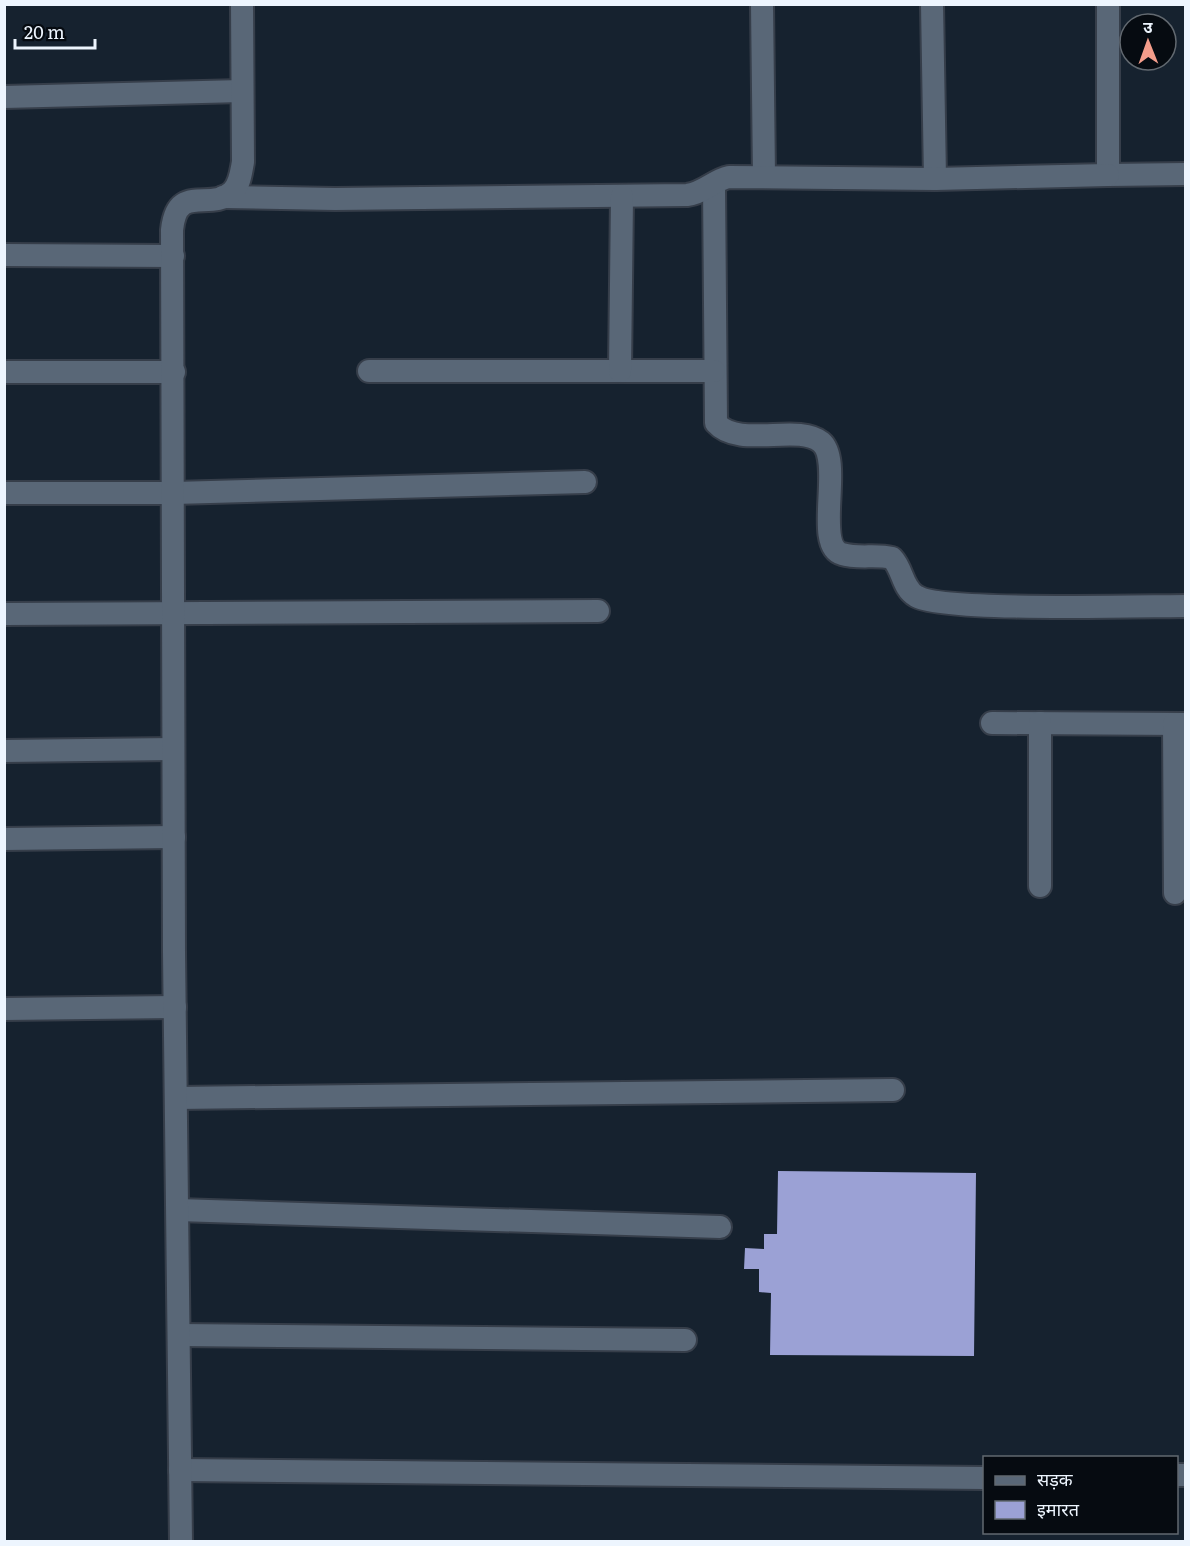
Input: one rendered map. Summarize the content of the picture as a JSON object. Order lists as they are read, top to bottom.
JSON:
{
  "legend": ["सड़क", "इमारत"],
  "scale_bar": "20 m",
  "north": "top"
}
